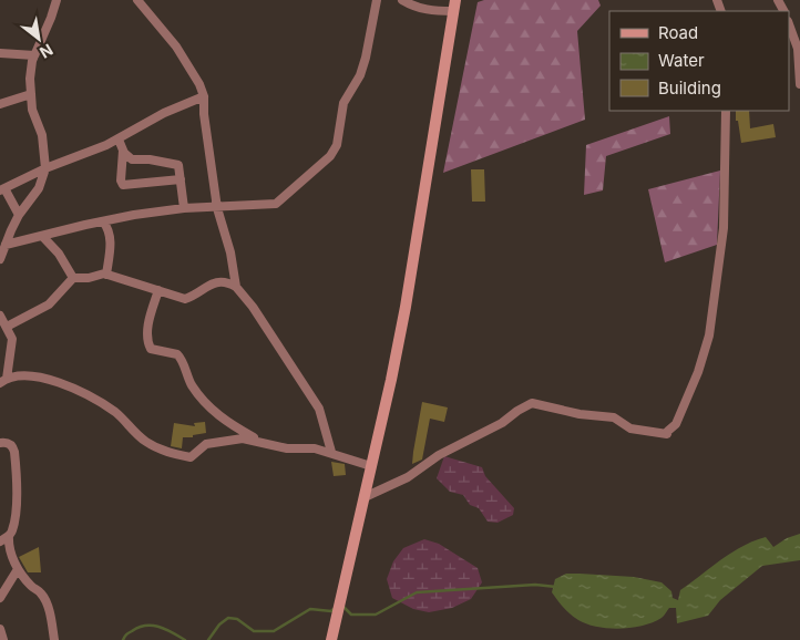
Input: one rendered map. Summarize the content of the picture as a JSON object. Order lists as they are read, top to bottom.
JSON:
{
  "legend": ["Road", "Water", "Building"],
  "north": "bottom right"
}
